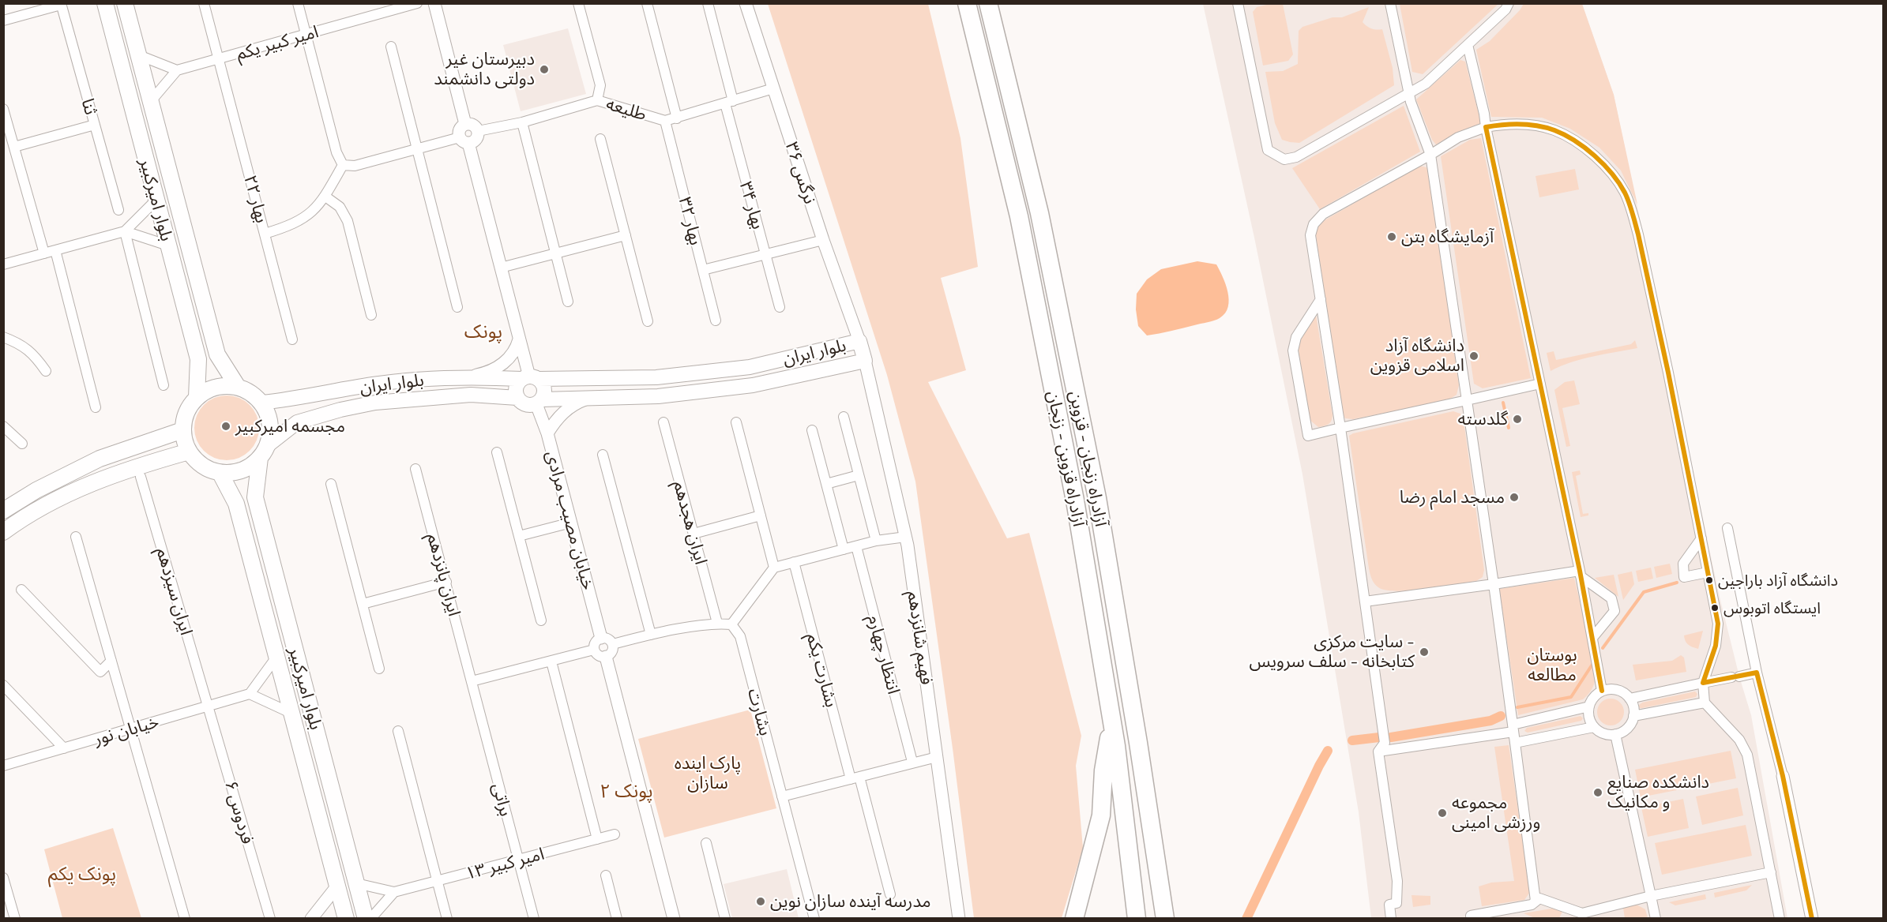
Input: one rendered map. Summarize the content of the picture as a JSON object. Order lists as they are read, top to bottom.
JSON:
{
  "streets": {
    "highway": ["آزادراه قزوین - زنجان", "آزادراه زنجان - قزوین"],
    "main road": ["بلوار امیرکبیر", "بلوار ایران"],
    "street": [
      "امیر کبیر یکم",
      "ثنا",
      "طلیعه",
      "نرگس ۳۶",
      "بهار ۲۲",
      "بهار ۳۴",
      "بهار ۳۲",
      "خیابان مصیب مرادی",
      "ایران هجدهم",
      "ایران پانزدهم",
      "ایران سیزدهم",
      "فهیم شانزدهم",
      "انتظار چهارم",
      "بشارت یکم",
      "بشارت",
      "خیابان نور",
      "براتی",
      "فردوس ۶",
      "امیر کبیر ۱۳"
    ]
  },
  "crossings": [
    ["امیر کبیر یکم", "بهار ۲۲"],
    ["طلیعه", "نرگس ۳۶"],
    ["طلیعه", "بهار ۳۴"],
    ["طلیعه", "بهار ۳۲"],
    ["نرگس ۳۶", "بلوار ایران"],
    ["بلوار امیرکبیر", "بلوار ایران"],
    ["بلوار ایران", "خیابان مصیب مرادی"],
    ["بلوار ایران", "فهیم شانزدهم"],
    ["ایران پانزدهم", "براتی"],
    ["ایران سیزدهم", "خیابان نور"],
    ["ایران سیزدهم", "فردوس ۶"],
    ["خیابان نور", "فردوس ۶"],
    ["براتی", "امیر کبیر ۱۳"]
  ],
  "districts": ["پونک", "پونک ۲", "پونک یکم"],
  "parks": ["بوستان مطالعه", "پارک اینده سازان"],
  "places": [
    "دبیرستان غیر دولتی دانشمند",
    "آزمایشگاه بتن",
    "دانشگاه آزاد اسلامی قزوین",
    "گلدسته",
    "مجسمه امیرکبیر",
    "مسجد امام رضا",
    "دانشگاه آزاد باراجین",
    "ایستگاه اتوبوس",
    "سایت مرکزی - کتابخانه - سلف سرویس",
    "دانشکده صنایع و مکانیک",
    "مجموعه ورزشی امینی",
    "مدرسه آینده سازان نوین"
  ]
}
